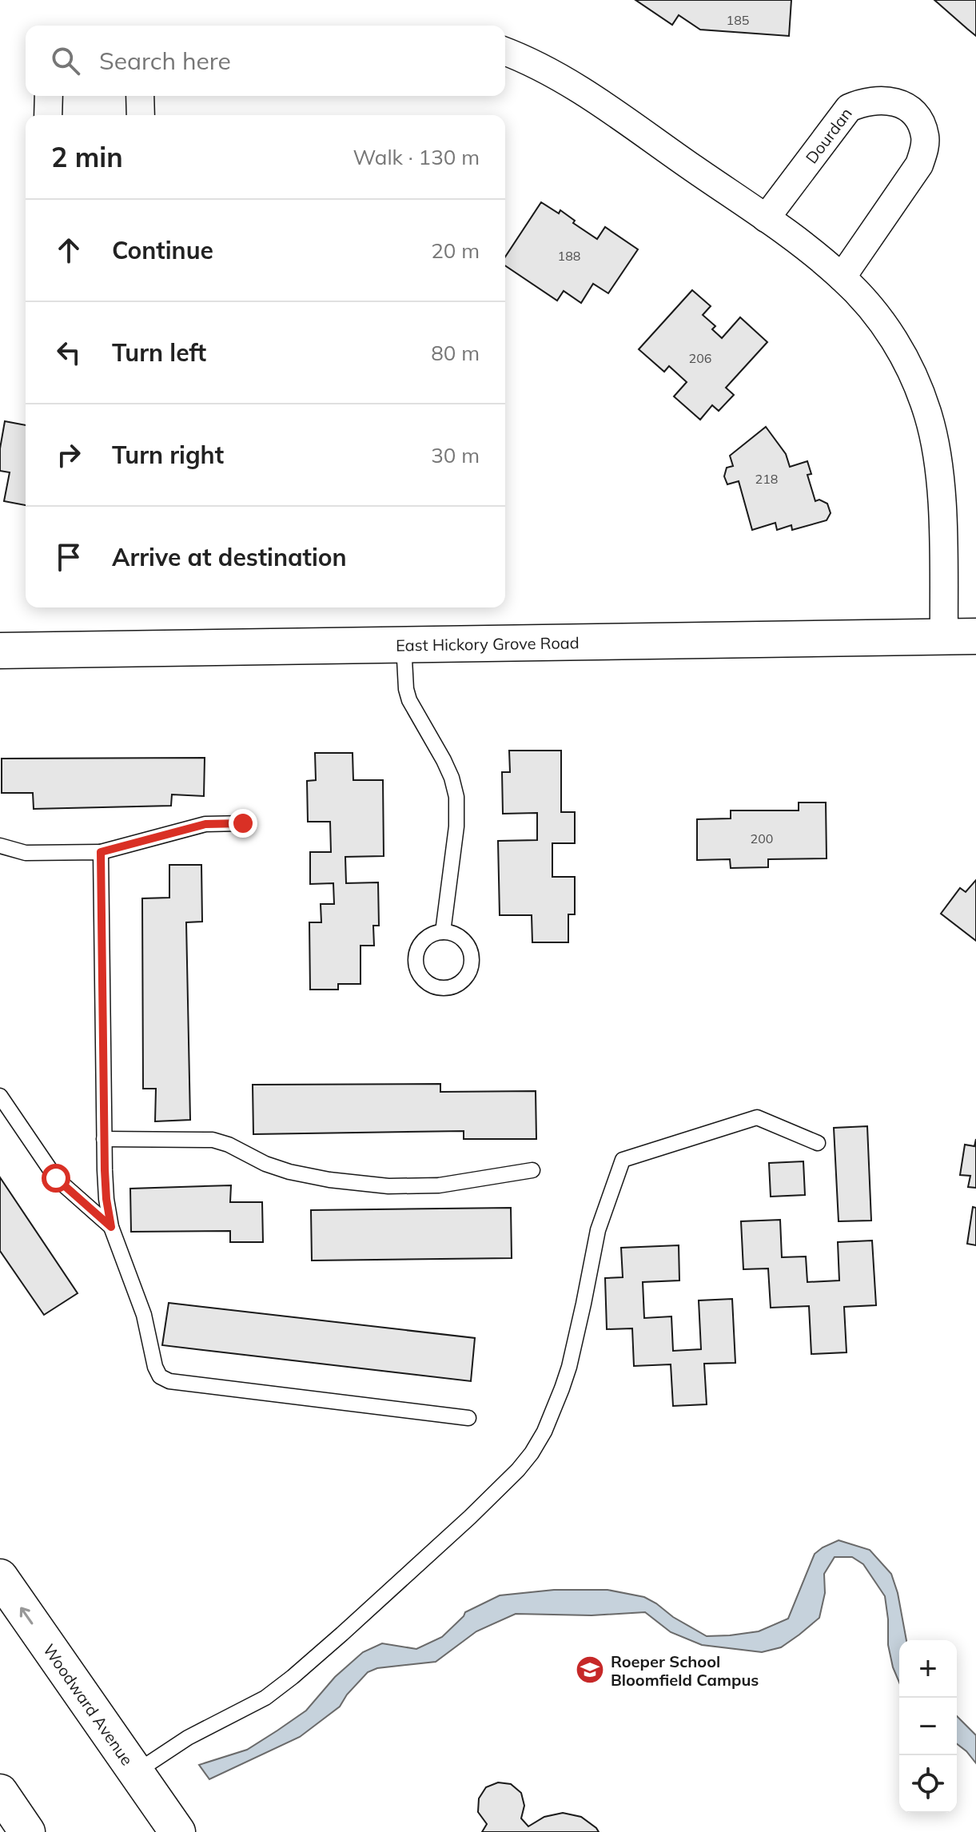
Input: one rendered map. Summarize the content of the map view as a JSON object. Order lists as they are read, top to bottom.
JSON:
{
  "streets": {
    "street": ["Dourdan", "East Hickory Grove Road", "Woodward Avenue"]
  },
  "one_way": ["Woodward Avenue"],
  "places": {
    "school or university": ["Roeper School Bloomfield Campus"]
  },
  "house_numbers": [
    "185",
    "188",
    "206",
    "218",
    "200"
  ],
  "page": {
    "search": "Search here",
    "heading": ["2 min", "Walk · 130 m"],
    "list": [
      ["Continue", "20 m"],
      ["Turn left", "80 m"],
      ["Turn right", "30 m"],
      "Arrive at destination"
    ],
    "map_buttons": ["+", "−"]
  }
}
